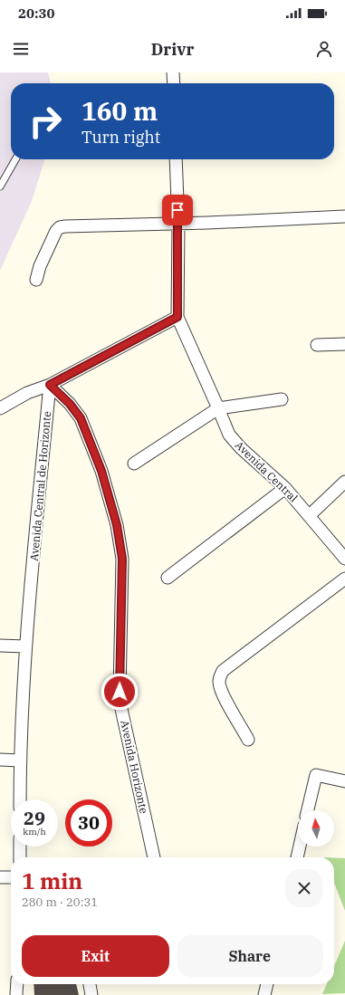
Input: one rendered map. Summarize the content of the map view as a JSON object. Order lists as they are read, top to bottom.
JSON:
{
  "streets": {
    "street": ["Avenida Central", "Avenida Central de Horizonte", "Avenida Horizonte"]
  },
  "crossings": [
    ["Avenida Central de Horizonte", "Avenida Horizonte"]
  ],
  "north": "top",
  "page": {
    "status": "20:30",
    "header": "Drivr",
    "turn": ["160 m", "Turn right"],
    "speed": "29 km/h",
    "limit": "30",
    "heading": ["1 min", "280 m · 20:31"],
    "buttons": ["Exit", "Share"]
  }
}
